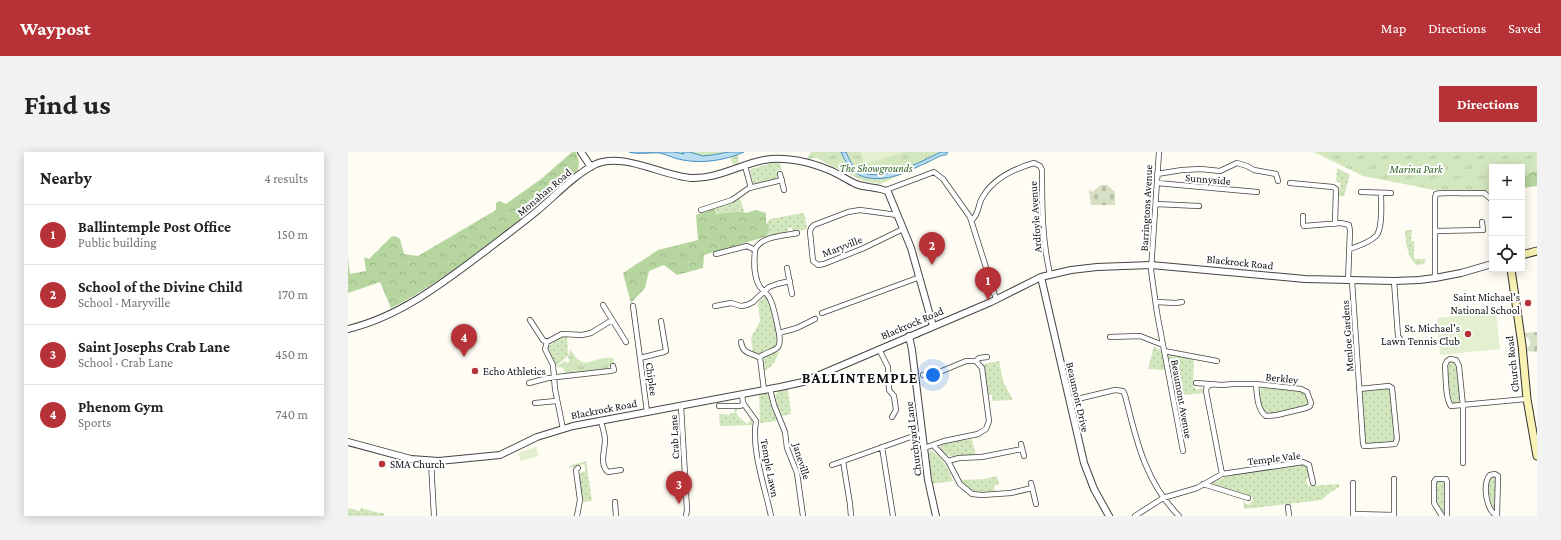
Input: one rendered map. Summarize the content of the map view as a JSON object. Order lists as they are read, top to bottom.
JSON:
{
  "streets": {
    "main road": ["Church Road"],
    "street": [
      "Sunnyside",
      "Monahan Road",
      "Barringtons Avenue",
      "Ardfoyle Avenue",
      "Maryville",
      "Blackrock Road",
      "Menloe Gardens",
      "Berkley",
      "Chiplee",
      "Beaumont Drive",
      "Beaumont Avenue",
      "Crab Lane",
      "Churchyard Lane",
      "Temple Vale",
      "Janeville",
      "Temple Lawn"
    ]
  },
  "crossings": [
    ["Sunnyside", "Barringtons Avenue"],
    ["Barringtons Avenue", "Blackrock Road"],
    ["Barringtons Avenue", "Beaumont Avenue"],
    ["Ardfoyle Avenue", "Blackrock Road"],
    ["Blackrock Road", "Menloe Gardens"],
    ["Blackrock Road", "Chiplee"],
    ["Blackrock Road", "Beaumont Drive"],
    ["Blackrock Road", "Beaumont Avenue"],
    ["Blackrock Road", "Crab Lane"],
    ["Blackrock Road", "Churchyard Lane"],
    ["Blackrock Road", "Janeville"],
    ["Blackrock Road", "Temple Lawn"]
  ],
  "districts": ["BALLINTEMPLE"],
  "parks": ["The Showgrounds", "Marina Park"],
  "places": [
    "Saint Michael's National School",
    "St. Michael's Lawn Tennis Club",
    "Echo Athletics",
    "SMA Church"
  ],
  "page": {
    "header": "Waypost",
    "nav": ["Map", "Directions", "Saved"],
    "buttons": "Directions",
    "title": "Find us",
    "heading": ["Nearby", "4 results"],
    "map_buttons": ["+", "−"],
    "list": [
      {
        "mark": "1",
        "name": "Ballintemple Post Office",
        "note": "Public building",
        "value": "150 m"
      },
      {
        "mark": "2",
        "name": "School of the Divine Child",
        "note": "School · Maryville",
        "value": "170 m"
      },
      {
        "mark": "3",
        "name": "Saint Josephs Crab Lane",
        "note": "School · Crab Lane",
        "value": "450 m"
      },
      {
        "mark": "4",
        "name": "Phenom Gym",
        "note": "Sports",
        "value": "740 m"
      }
    ],
    "pins": [
      "2",
      "1",
      "4",
      "3"
    ]
  }
}
